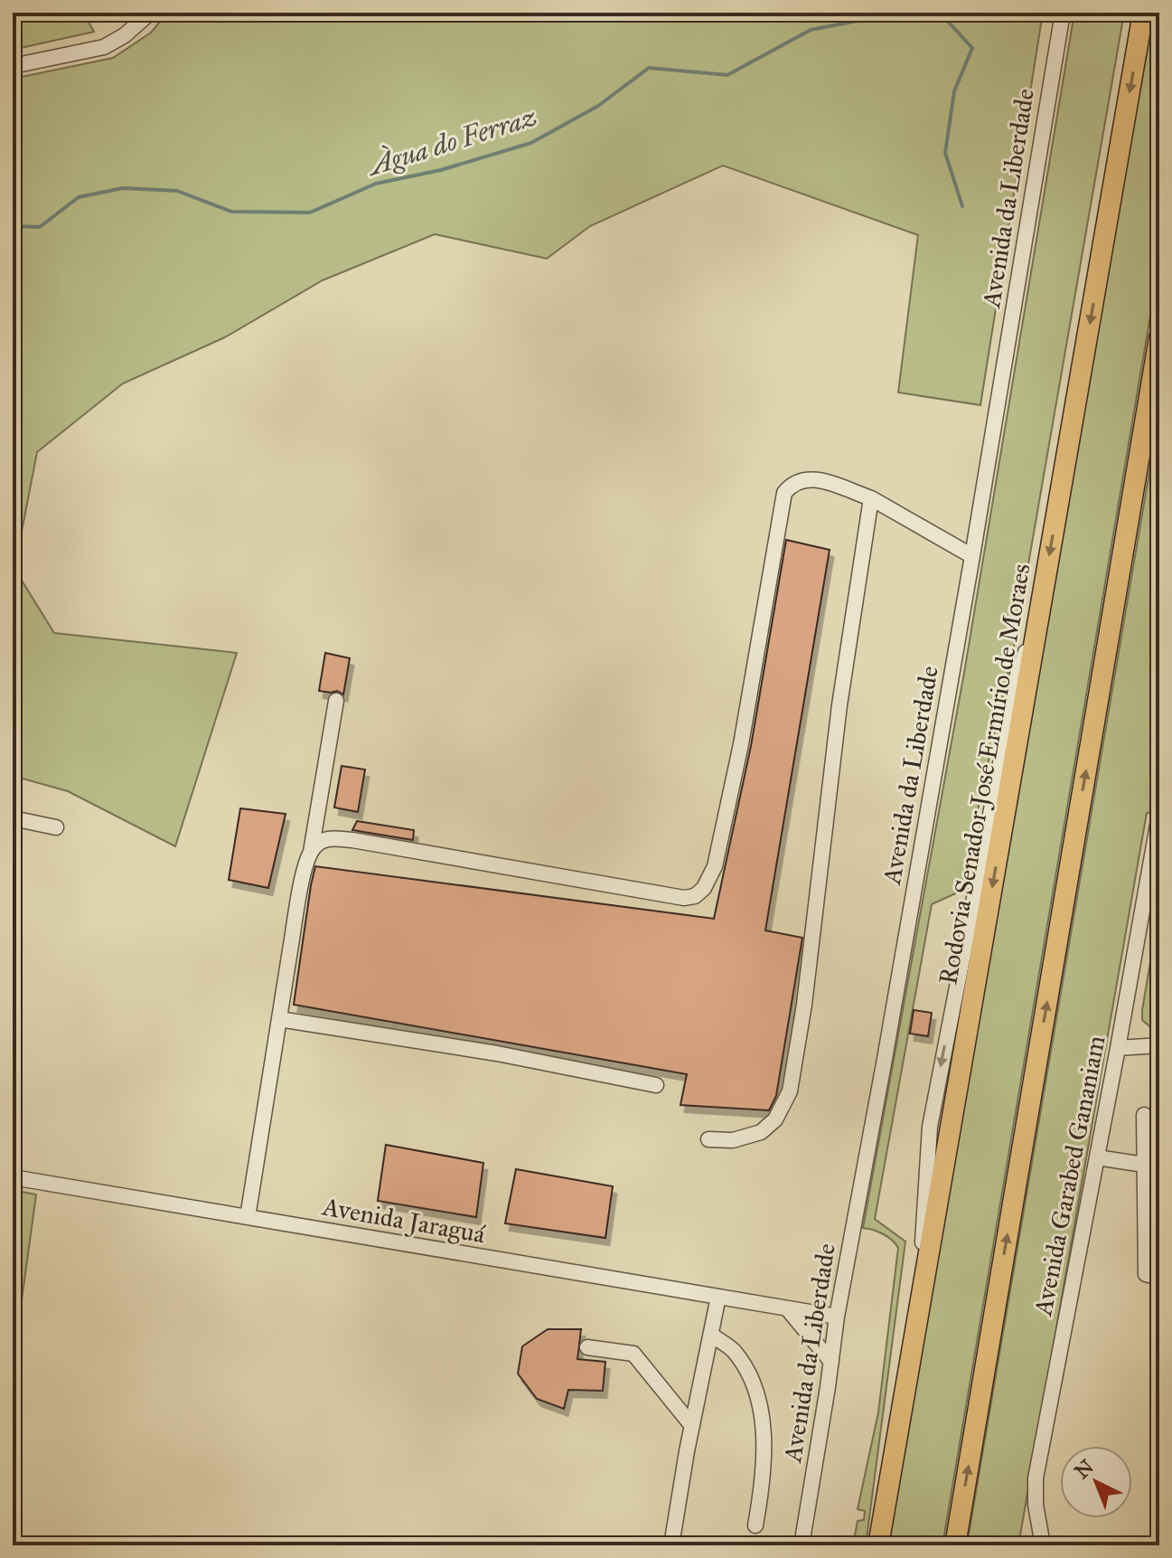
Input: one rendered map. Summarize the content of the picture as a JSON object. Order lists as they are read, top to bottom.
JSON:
{
  "streets": {
    "highway": ["Rodovia Senador José Ermírio de Moraes"],
    "street": ["Avenida da Liberdade", "Avenida Garabed Gananiam", "Avenida Jaraguá"]
  },
  "crossings": [
    ["Avenida da Liberdade", "Avenida Jaraguá"]
  ],
  "water": ["Àgua do Ferraz"],
  "north": "top left"
}
